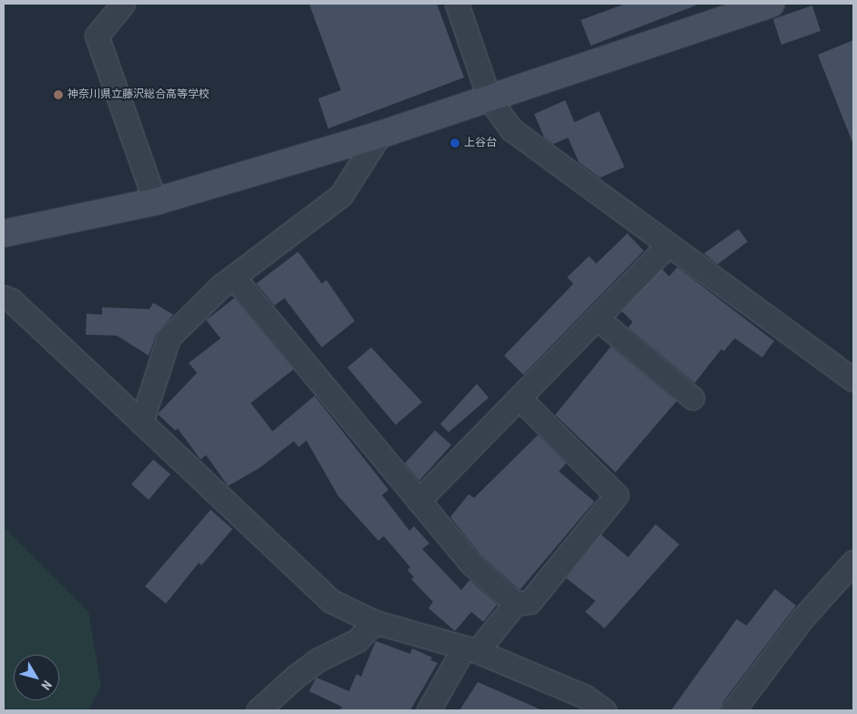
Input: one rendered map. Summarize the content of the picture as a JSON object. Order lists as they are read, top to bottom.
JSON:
{
  "places": ["神奈川県立藤沢総合高等学校", "上谷台"],
  "north": "bottom right"
}
